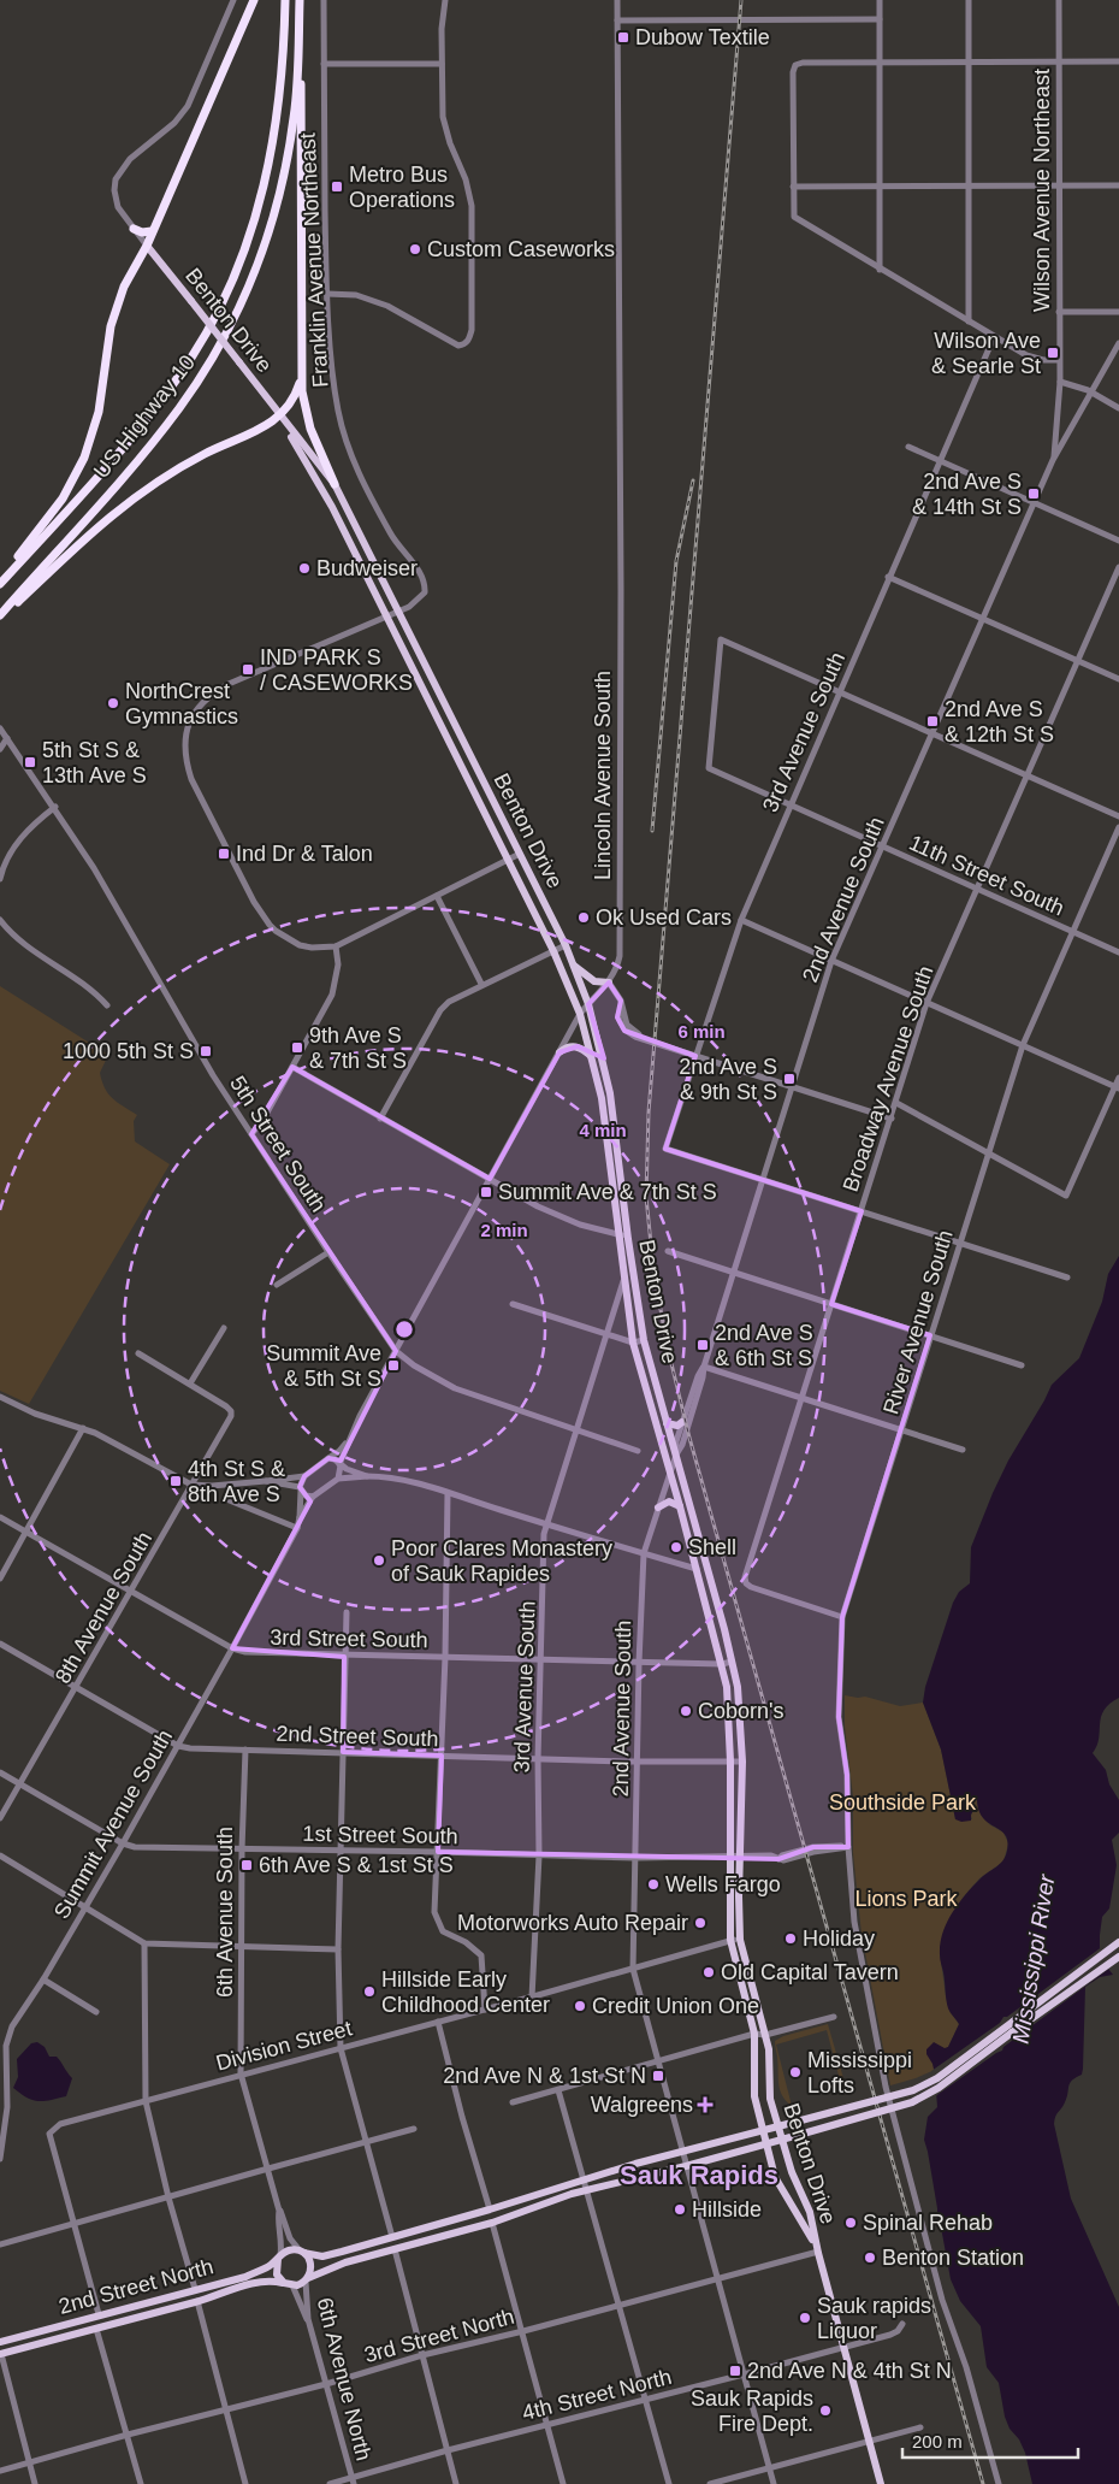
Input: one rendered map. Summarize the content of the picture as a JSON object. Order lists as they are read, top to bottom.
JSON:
{
  "streets": {
    "highway": ["US Highway 10"],
    "main road": ["Benton Drive", "2nd Street North"],
    "street": [
      "Wilson Avenue Northeast",
      "Franklin Avenue Northeast",
      "3rd Avenue South",
      "Lincoln Avenue South",
      "11th Street South",
      "2nd Avenue South",
      "Broadway Avenue South",
      "5th Street South",
      "River Avenue South",
      "8th Avenue South",
      "3rd Street South",
      "2nd Street South",
      "Summit Avenue South",
      "1st Street South",
      "6th Avenue South",
      "Division Street",
      "3rd Street North",
      "6th Avenue North",
      "4th Street North"
    ]
  },
  "crossings": [
    ["Wilson Avenue Northeast", "2nd Avenue South"],
    ["Franklin Avenue Northeast", "Benton Drive"],
    ["Benton Drive", "3rd Avenue South"],
    ["Benton Drive", "Lincoln Avenue South"],
    ["Benton Drive", "2nd Avenue South"],
    ["Benton Drive", "3rd Street South"],
    ["Benton Drive", "2nd Street South"],
    ["Benton Drive", "Summit Avenue South"],
    ["Benton Drive", "1st Street South"],
    ["Benton Drive", "Division Street"],
    ["Benton Drive", "3rd Street North"],
    ["Benton Drive", "4th Street North"],
    ["3rd Avenue South", "11th Street South"],
    ["3rd Avenue South", "2nd Avenue South"],
    ["3rd Avenue South", "5th Street South"],
    ["3rd Avenue South", "3rd Street South"],
    ["3rd Avenue South", "2nd Street South"],
    ["3rd Avenue South", "1st Street South"],
    ["3rd Avenue South", "Division Street"],
    ["Lincoln Avenue South", "Summit Avenue South"],
    ["11th Street South", "2nd Avenue South"],
    ["11th Street South", "Broadway Avenue South"],
    ["11th Street South", "River Avenue South"],
    ["2nd Avenue South", "3rd Street South"],
    ["2nd Avenue South", "2nd Street South"],
    ["2nd Avenue South", "1st Street South"],
    ["2nd Avenue South", "Division Street"],
    ["2nd Avenue South", "3rd Street North"],
    ["2nd Avenue South", "4th Street North"],
    ["Broadway Avenue South", "River Avenue South"],
    ["5th Street South", "Summit Avenue South"],
    ["River Avenue South", "1st Street South"],
    ["8th Avenue South", "3rd Street South"],
    ["8th Avenue South", "2nd Street South"],
    ["8th Avenue South", "1st Street South"],
    ["3rd Street South", "Summit Avenue South"],
    ["2nd Street South", "Summit Avenue South"],
    ["2nd Street South", "6th Avenue South"],
    ["Summit Avenue South", "1st Street South"],
    ["1st Street South", "6th Avenue South"],
    ["6th Avenue South", "Division Street"],
    ["2nd Street North", "6th Avenue North"],
    ["3rd Street North", "6th Avenue North"],
    ["6th Avenue North", "4th Street North"]
  ],
  "districts": ["Sauk Rapids"],
  "water": ["Mississippi River"],
  "parks": ["Southside Park", "Lions Park"],
  "places": {
    "transit": [
      "Dubow Textile",
      "Metro Bus Operations",
      "Wilson Ave & Searle St",
      "2nd Ave S & 14th St S",
      "IND PARK S / CASEWORKS",
      "2nd Ave S & 12th St S",
      "5th St S & 13th Ave S",
      "Ind Dr & Talon",
      "9th Ave S & 7th St S",
      "1000 5th St S",
      "2nd Ave S & 9th St S",
      "Summit Ave & 7th St S",
      "2nd Ave S & 6th St S",
      "Summit Ave & 5th St S",
      "4th St S & 8th Ave S",
      "6th Ave S & 1st St S",
      "2nd Ave N & 1st St N",
      "2nd Ave N & 4th St N"
    ],
    "other": [
      "Custom Caseworks",
      "Budweiser",
      "NorthCrest Gymnastics",
      "Ok Used Cars",
      "Shell",
      "Poor Clares Monastery of Sauk Rapides",
      "Coborn's",
      "Wells Fargo",
      "Motorworks Auto Repair",
      "Holiday",
      "Old Capital Tavern",
      "Hillside Early Childhood Center",
      "Credit Union One",
      "Mississippi Lofts",
      "Hillside",
      "Spinal Rehab",
      "Benton Station",
      "Sauk rapids Liquor",
      "Sauk Rapids Fire Dept."
    ],
    "health": ["Walgreens"]
  },
  "scale_bar": "200 m",
  "rings": ["6 min", "4 min", "2 min"]
}
